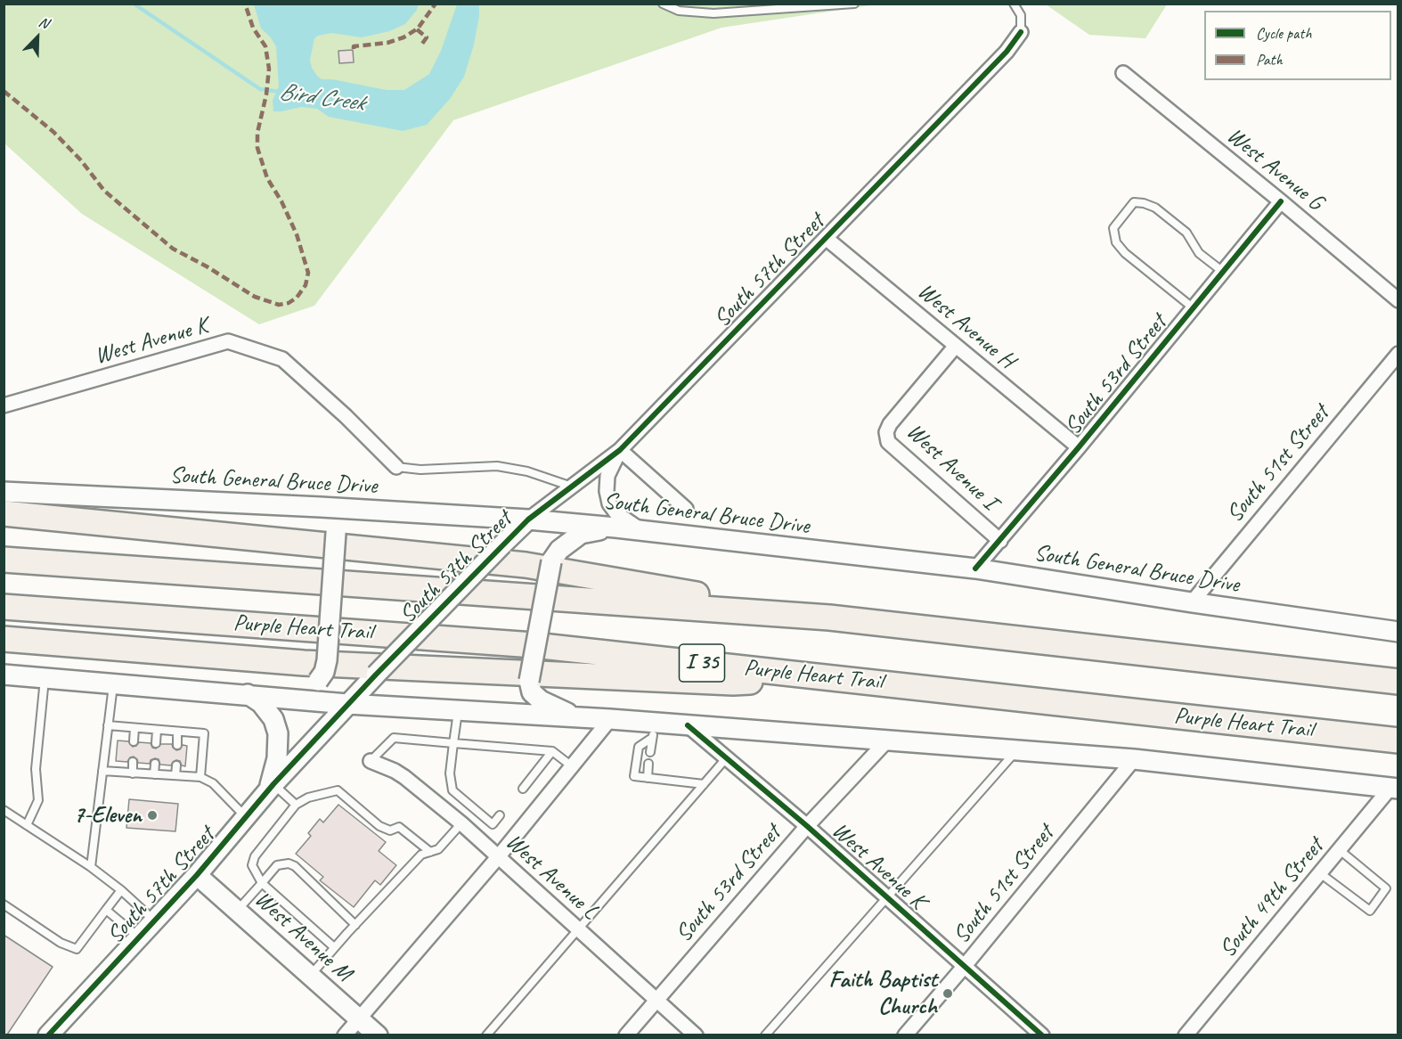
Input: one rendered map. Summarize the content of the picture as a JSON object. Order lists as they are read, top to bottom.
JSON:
{
  "streets": {
    "highway": ["Purple Heart Trail", "I 35"],
    "main road": ["South 57th Street", "South General Bruce Drive", "West Avenue M"],
    "street": [
      "West Avenue G",
      "West Avenue H",
      "West Avenue K",
      "South 53rd Street",
      "South 51st Street",
      "West Avenue I",
      "West Avenue L",
      "South 49th Street"
    ]
  },
  "crossings": [
    ["West Avenue G", "South 53rd Street"],
    ["South 57th Street", "West Avenue H"],
    ["South 57th Street", "South General Bruce Drive"],
    ["South 57th Street", "West Avenue M"],
    ["West Avenue H", "South 53rd Street"],
    ["West Avenue H", "West Avenue I"],
    ["West Avenue K", "South 53rd Street"],
    ["West Avenue K", "South 51st Street"],
    ["South 53rd Street", "West Avenue I"],
    ["South 53rd Street", "South General Bruce Drive"],
    ["South 53rd Street", "West Avenue L"],
    ["South 51st Street", "South General Bruce Drive"]
  ],
  "water": ["Bird Creek"],
  "places": ["7-Eleven", "Faith Baptist Church"],
  "legend": ["Cycle path", "Path"],
  "north": "top right"
}
